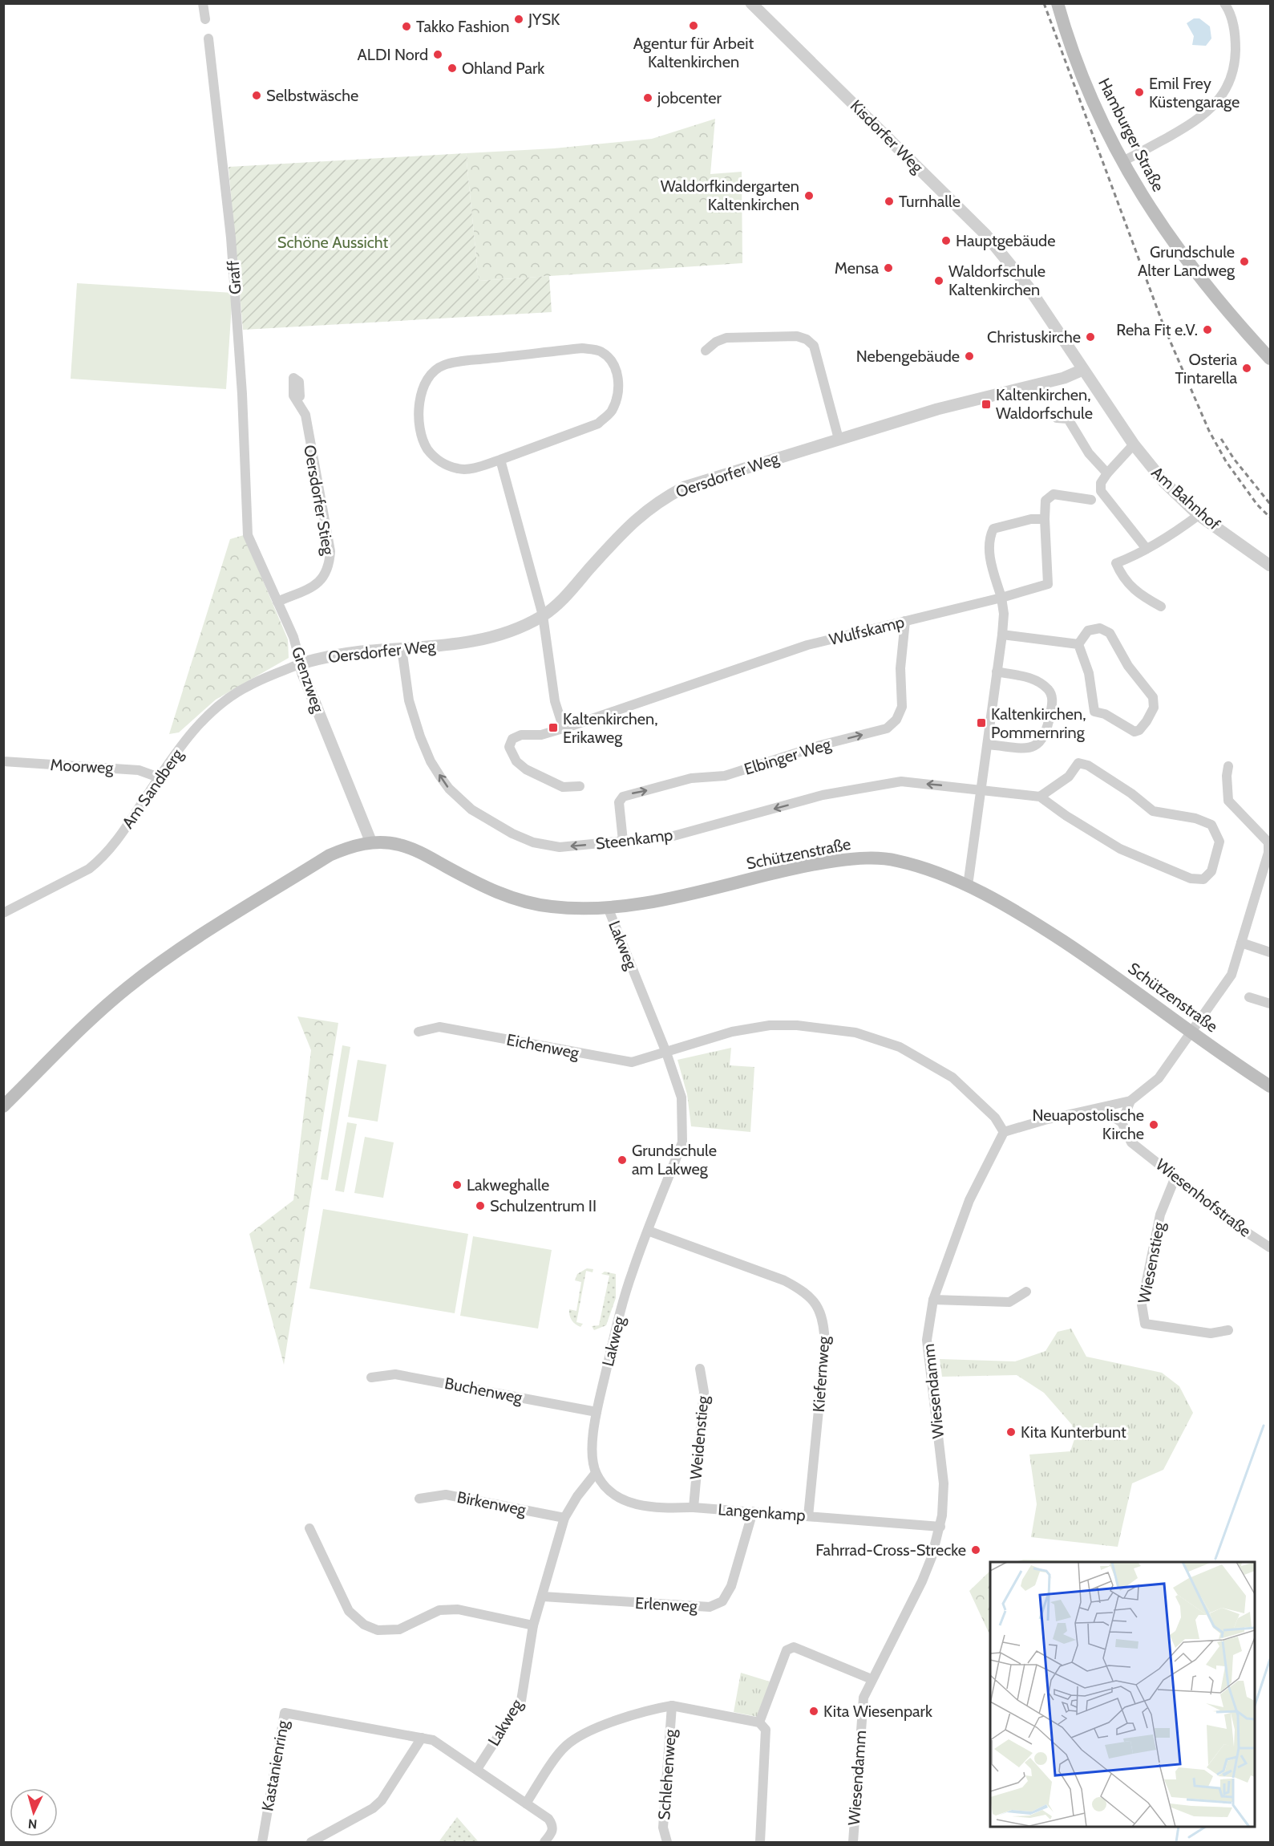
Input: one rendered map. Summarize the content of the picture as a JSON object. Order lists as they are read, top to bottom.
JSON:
{
  "streets": {
    "main road": ["Hamburger Straße", "Schützenstraße"],
    "street": [
      "Kisdorfer Weg",
      "Graff",
      "Oersdorfer Weg",
      "Am Bahnhof",
      "Oersdorfer Stieg",
      "Wulfskamp",
      "Grenzweg",
      "Elbinger Weg",
      "Moorweg",
      "Am Sandberg",
      "Steenkamp",
      "Lakweg",
      "Eichenweg",
      "Wiesenhofstraße",
      "Wiesenstieg",
      "Kiefernweg",
      "Buchenweg",
      "Wiesendamm",
      "Weidenstieg",
      "Birkenweg",
      "Langenkamp",
      "Erlenweg",
      "Kastanienring",
      "Schlehenweg"
    ]
  },
  "crossings": [
    ["Kisdorfer Weg", "Oersdorfer Weg"],
    ["Kisdorfer Weg", "Am Bahnhof"],
    ["Graff", "Grenzweg"],
    ["Oersdorfer Weg", "Am Bahnhof"],
    ["Oersdorfer Weg", "Grenzweg"],
    ["Oersdorfer Weg", "Am Sandberg"],
    ["Oersdorfer Weg", "Steenkamp"],
    ["Oersdorfer Stieg", "Grenzweg"],
    ["Wulfskamp", "Elbinger Weg"],
    ["Grenzweg", "Am Sandberg"],
    ["Grenzweg", "Schützenstraße"],
    ["Elbinger Weg", "Steenkamp"],
    ["Moorweg", "Am Sandberg"],
    ["Schützenstraße", "Lakweg"],
    ["Lakweg", "Eichenweg"],
    ["Lakweg", "Kiefernweg"],
    ["Lakweg", "Buchenweg"],
    ["Lakweg", "Birkenweg"],
    ["Lakweg", "Langenkamp"],
    ["Lakweg", "Erlenweg"],
    ["Lakweg", "Kastanienring"],
    ["Eichenweg", "Wiesendamm"],
    ["Wiesenhofstraße", "Wiesenstieg"],
    ["Kiefernweg", "Langenkamp"],
    ["Wiesendamm", "Langenkamp"],
    ["Weidenstieg", "Langenkamp"],
    ["Langenkamp", "Erlenweg"]
  ],
  "one_way": ["Elbinger Weg", "Steenkamp"],
  "parks": ["Schöne Aussicht"],
  "places": {
    "other": [
      "JYSK",
      "Agentur für Arbeit Kaltenkirchen",
      "Takko Fashion",
      "ALDI Nord",
      "Ohland Park",
      "Emil Frey Küstengarage",
      "Selbstwäsche",
      "jobcenter",
      "Waldorfkindergarten Kaltenkirchen",
      "Turnhalle",
      "Hauptgebäude",
      "Grundschule Alter Landweg",
      "Mensa",
      "Waldorfschule Kaltenkirchen",
      "Reha Fit e.V.",
      "Christuskirche",
      "Nebengebäude",
      "Osteria Tintarella",
      "Neuapostolische Kirche",
      "Grundschule am Lakweg",
      "Lakweghalle",
      "Schulzentrum II",
      "Kita Kunterbunt",
      "Fahrrad-Cross-Strecke",
      "Kita Wiesenpark"
    ],
    "transit": ["Kaltenkirchen, Waldorfschule", "Kaltenkirchen, Pommernring", "Kaltenkirchen, Erikaweg"]
  },
  "north": "bottom"
}
